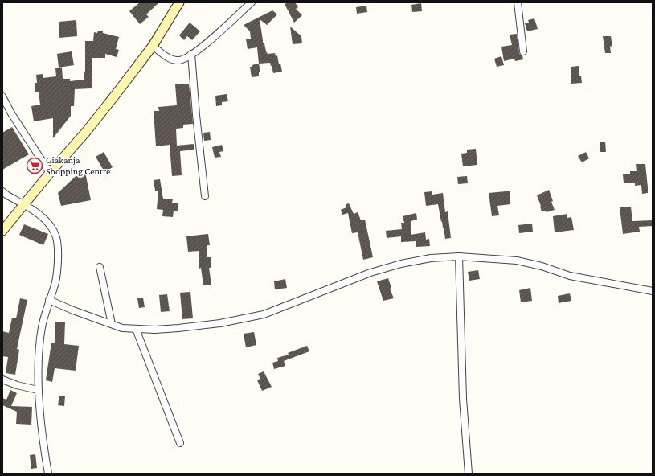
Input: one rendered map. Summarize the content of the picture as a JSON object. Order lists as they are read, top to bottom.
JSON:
{
  "places": {
    "supermarket": ["Giakanja Shopping Centre"]
  }
}
